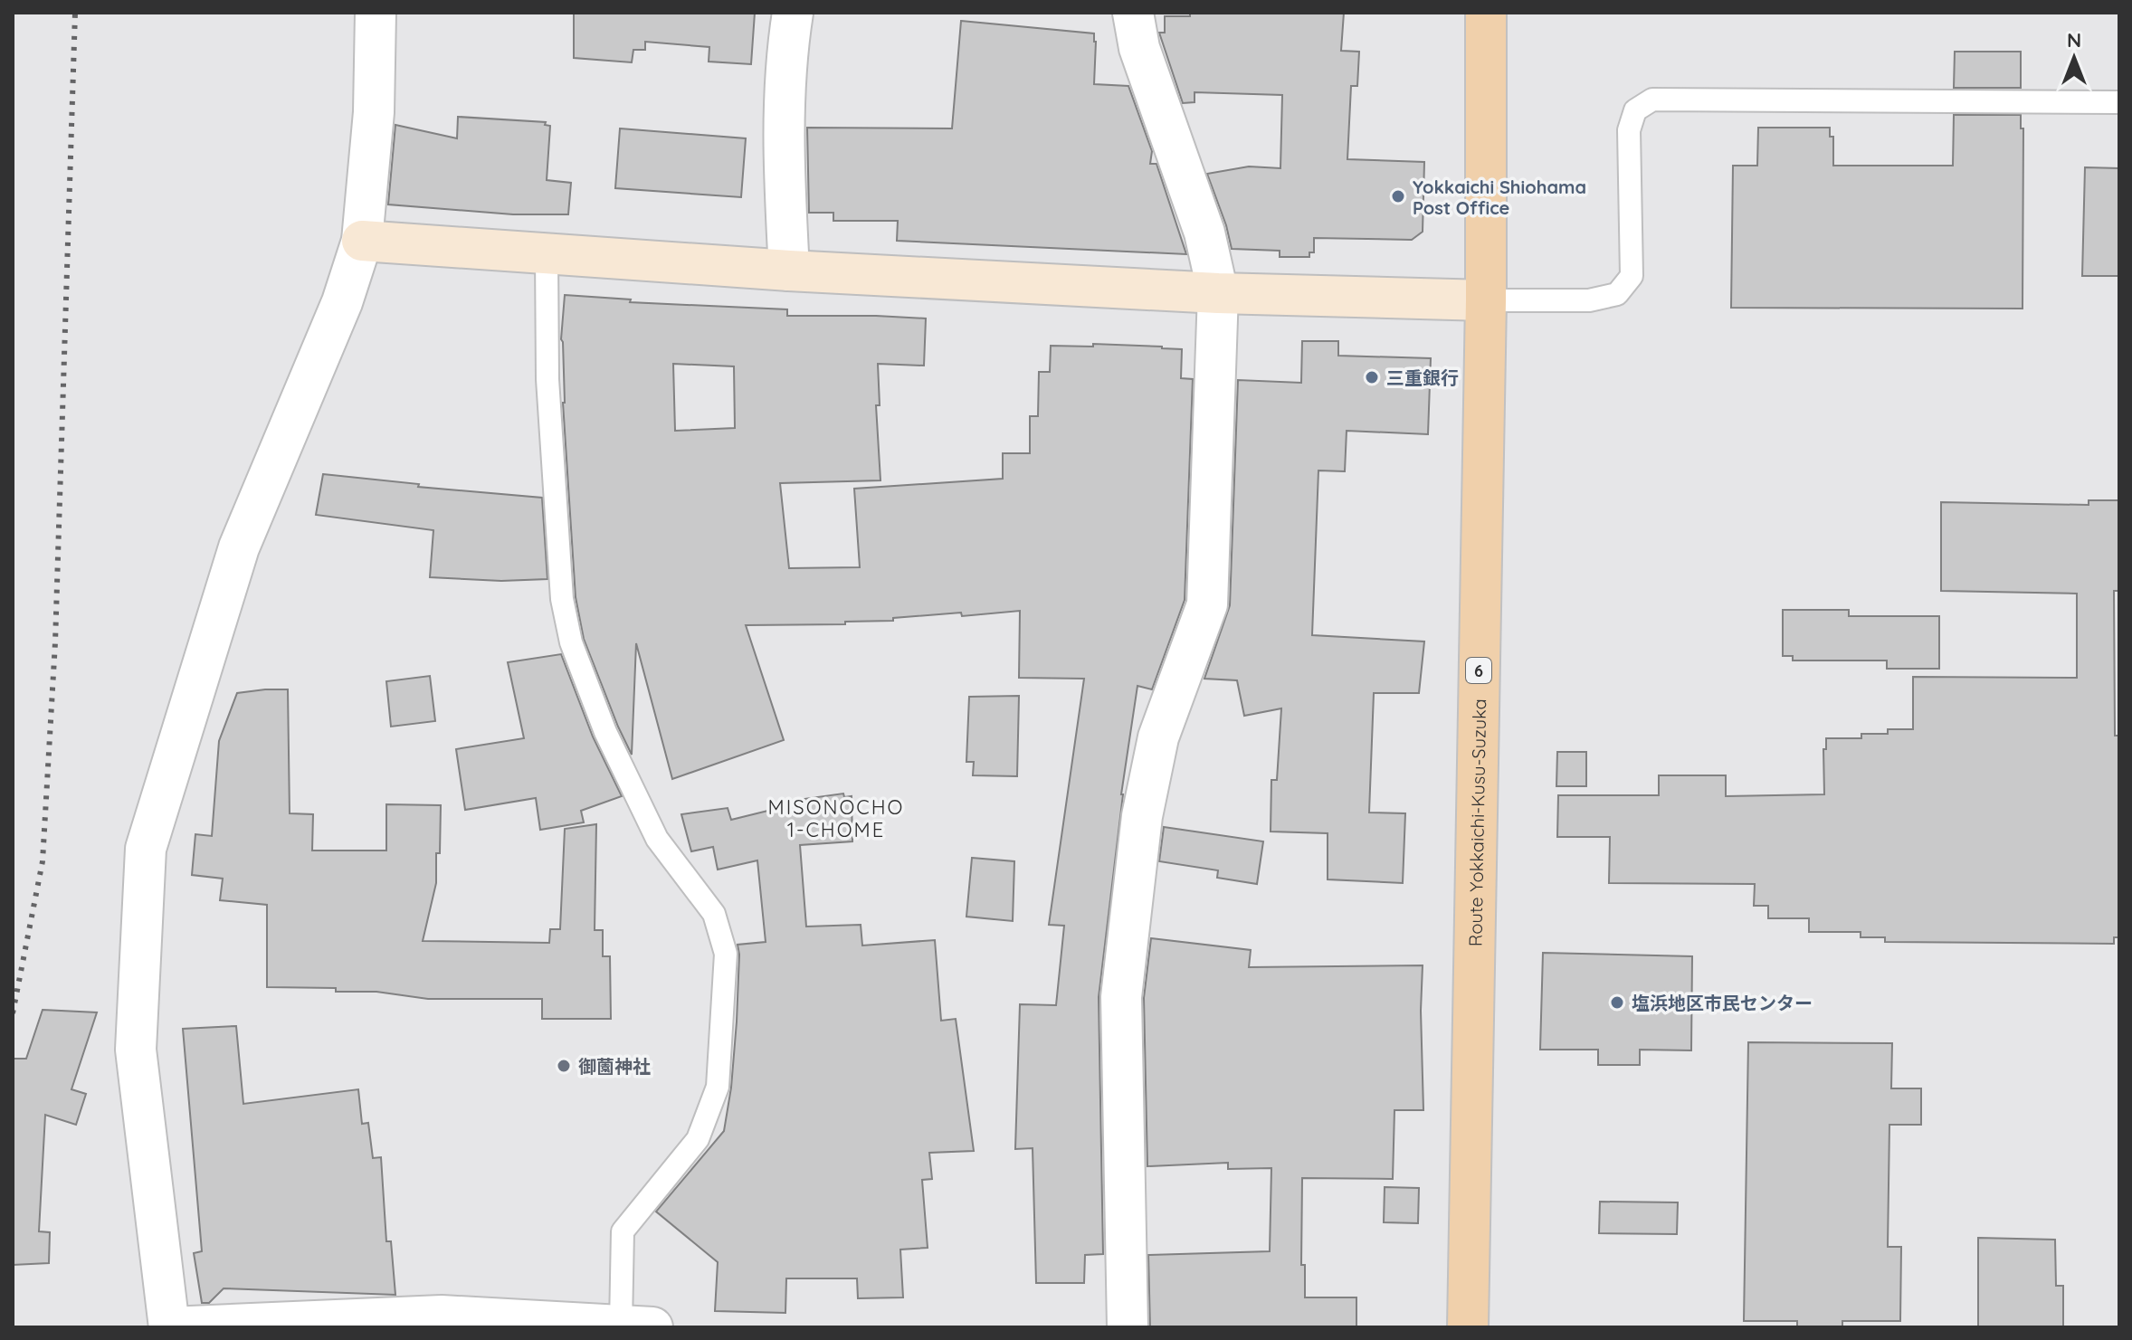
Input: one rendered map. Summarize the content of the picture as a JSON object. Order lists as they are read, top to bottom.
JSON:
{
  "streets": {
    "main road": ["6", "Route Yokkaichi-Kusu-Suzuka"]
  },
  "districts": ["MISONOCHO 1-CHOME"],
  "places": [
    "Yokkaichi Shiohama Post Office",
    "三重銀行",
    "塩浜地区市民センター",
    "御薗神社"
  ],
  "north": "top"
}
